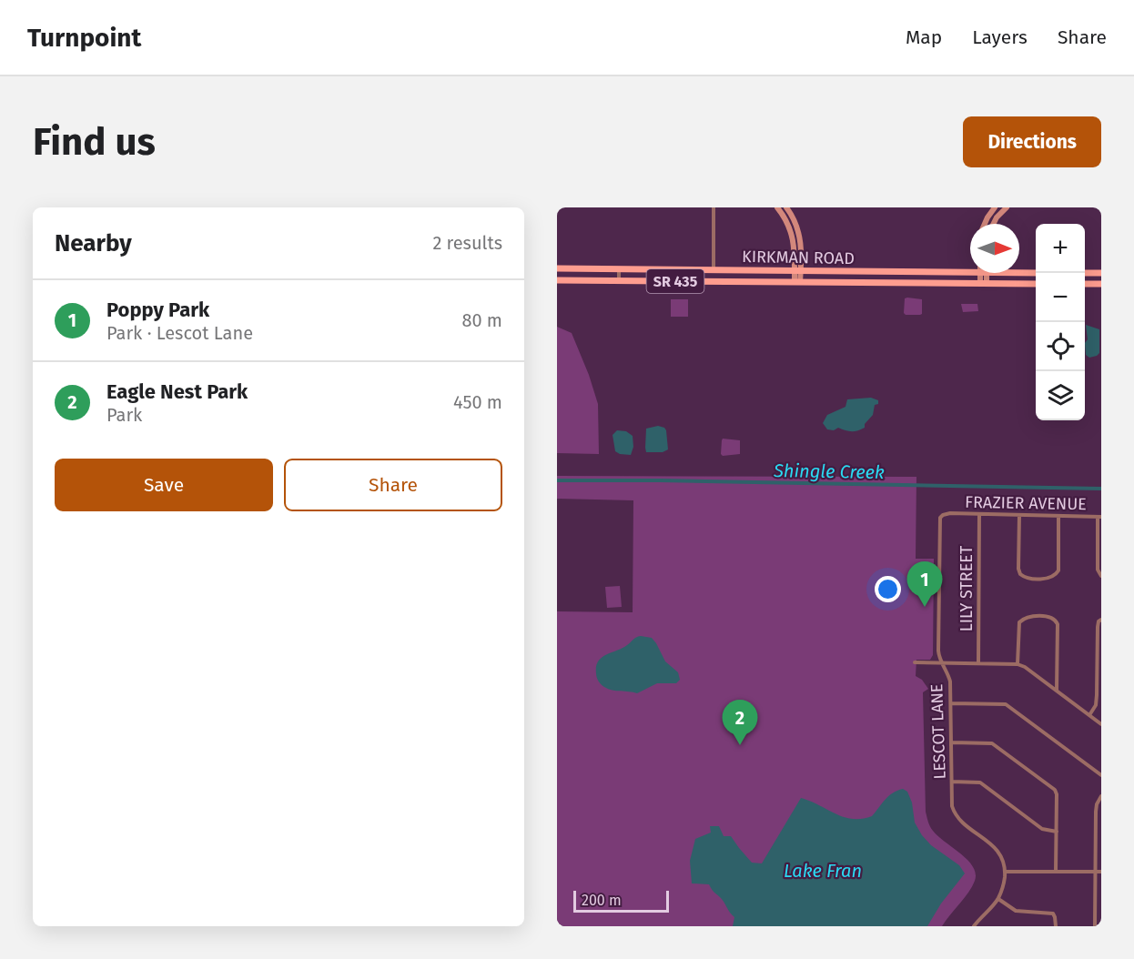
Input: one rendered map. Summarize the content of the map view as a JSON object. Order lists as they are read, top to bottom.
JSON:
{
  "streets": {
    "main road": ["KIRKMAN ROAD", "SR 435"],
    "street": ["FRAZIER AVENUE", "LILY STREET", "LESCOT LANE"]
  },
  "crossings": [
    ["FRAZIER AVENUE", "LILY STREET"],
    ["FRAZIER AVENUE", "LESCOT LANE"]
  ],
  "water": ["Shingle Creek", "Lake Fran"],
  "scale_bar": "200 m",
  "north": "right",
  "page": {
    "header": "Turnpoint",
    "nav": ["Map", "Layers", "Share"],
    "buttons": [
      "Directions",
      ["Save", "Share"]
    ],
    "title": "Find us",
    "heading": ["Nearby", "2 results"],
    "map_buttons": ["+", "−"],
    "list": [
      {
        "mark": "1",
        "name": "Poppy Park",
        "note": "Park · Lescot Lane",
        "value": "80 m"
      },
      {
        "mark": "2",
        "name": "Eagle Nest Park",
        "note": "Park",
        "value": "450 m"
      }
    ],
    "pins": ["1", "2"],
    "scale": "200 m"
  }
}
